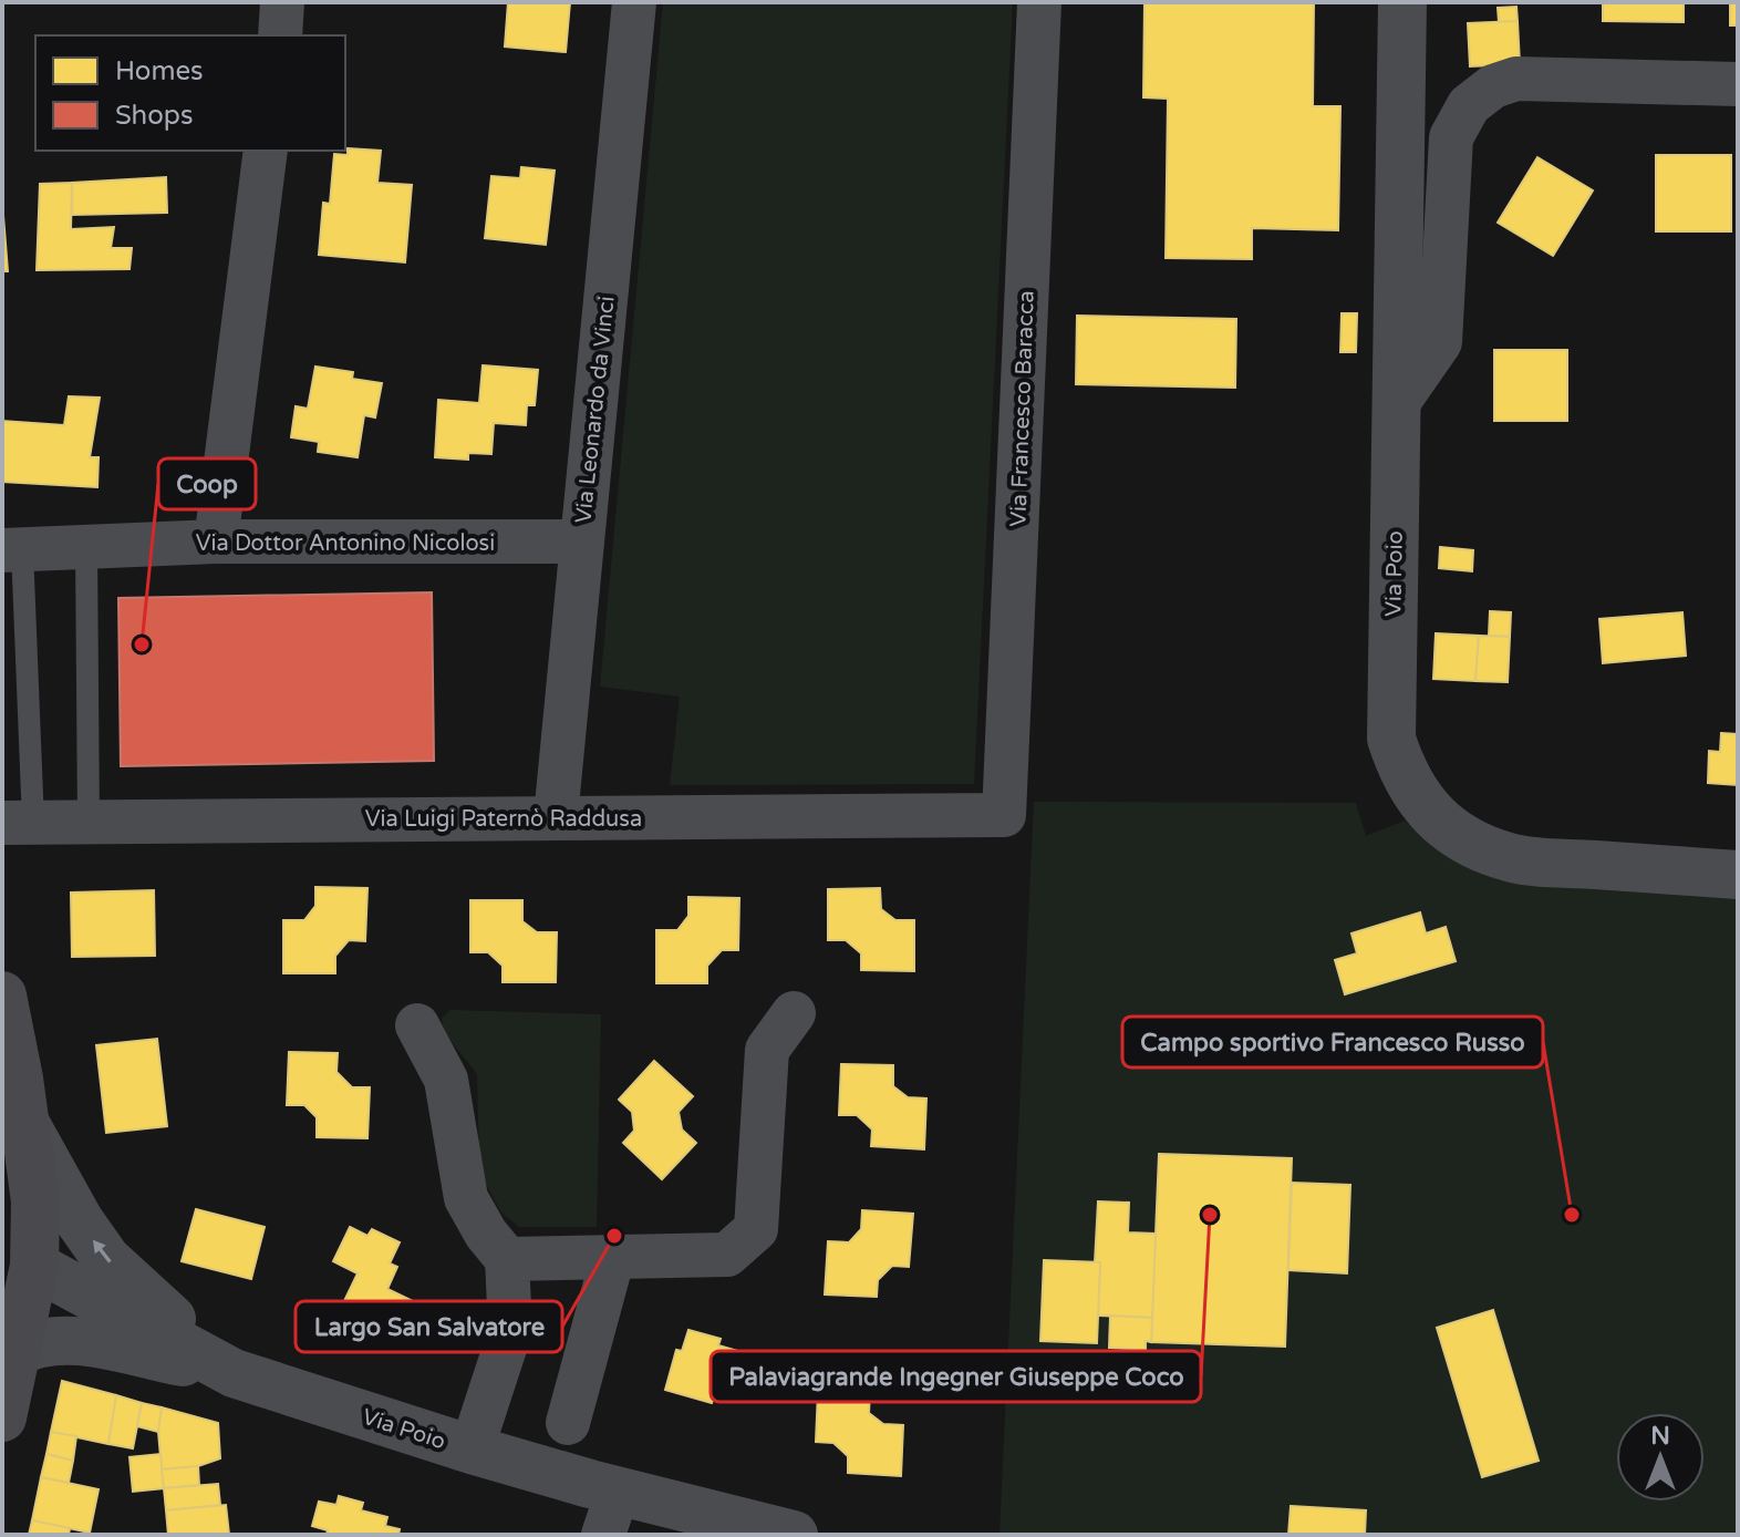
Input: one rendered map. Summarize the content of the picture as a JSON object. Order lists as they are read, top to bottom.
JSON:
{
  "streets": {
    "street": [
      "Via Francesco Baracca",
      "Via Leonardo da Vinci",
      "Via Dottor Antonino Nicolosi",
      "Via Poio",
      "Via Luigi Paternò Raddusa"
    ]
  },
  "crossings": [
    ["Via Francesco Baracca", "Via Luigi Paternò Raddusa"],
    ["Via Leonardo da Vinci", "Via Dottor Antonino Nicolosi"],
    ["Via Leonardo da Vinci", "Via Luigi Paternò Raddusa"]
  ],
  "places": [
    "Coop",
    "Palaviagrande Ingegner Giuseppe Coco",
    "Campo sportivo Francesco Russo",
    "Largo San Salvatore"
  ],
  "legend": ["Homes", "Shops"],
  "north": "top"
}
